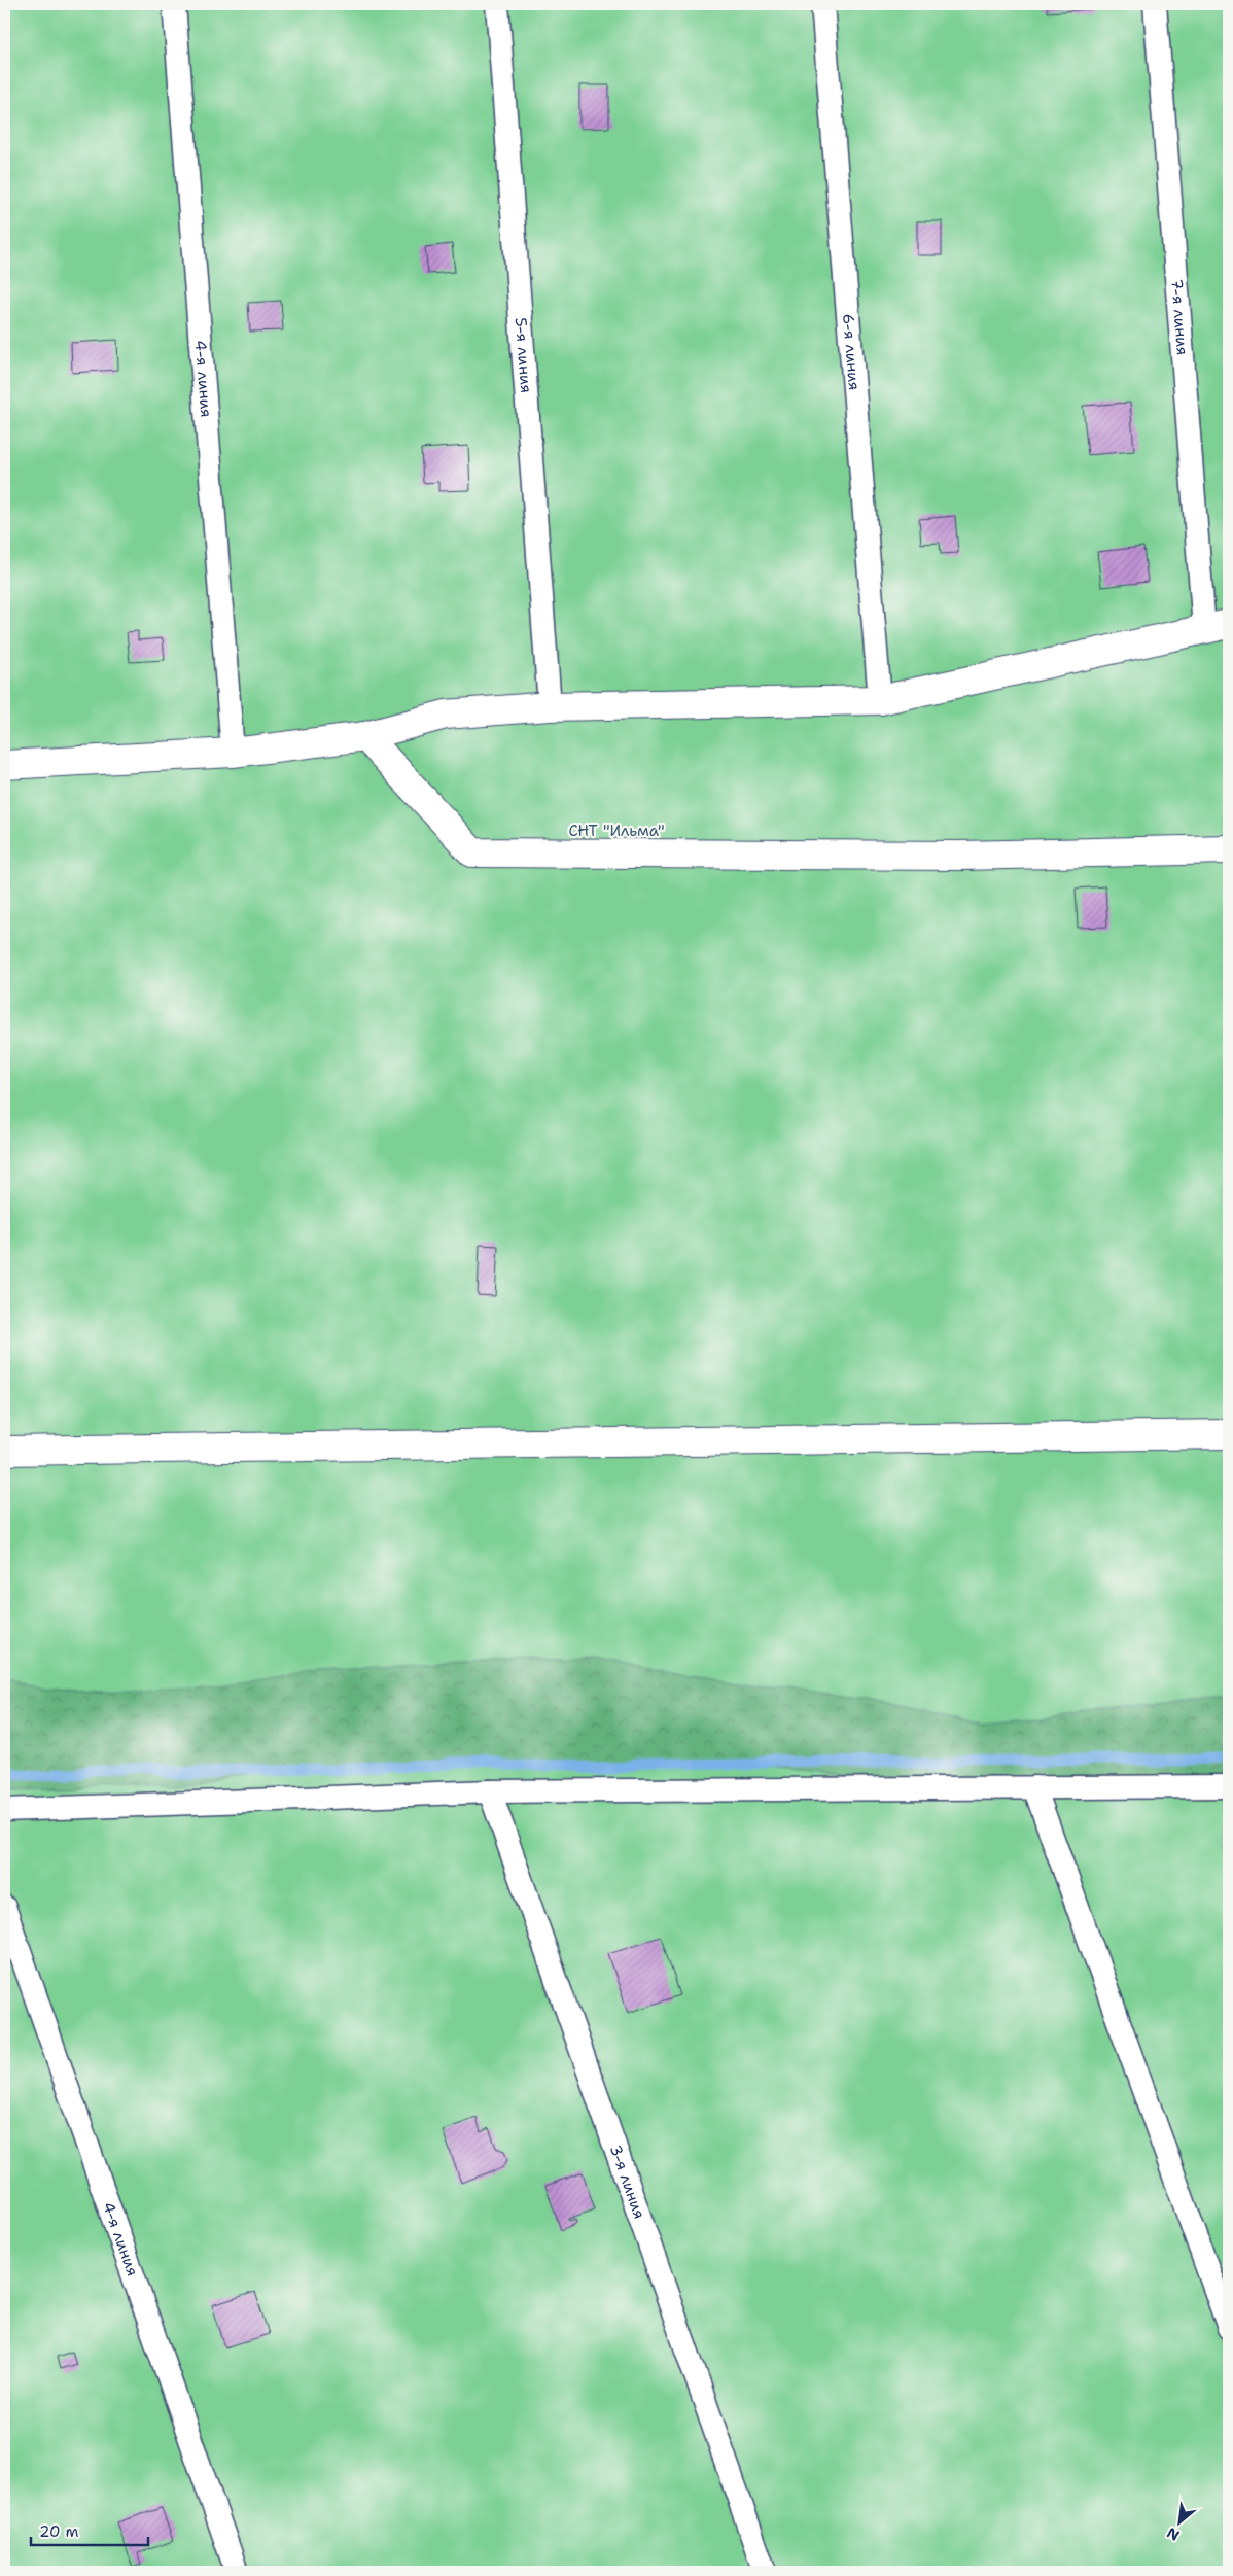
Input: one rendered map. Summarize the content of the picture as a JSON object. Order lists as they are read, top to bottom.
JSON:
{
  "streets": {
    "lane": [
      "7-я линия",
      "6-я линия",
      "5-я линия",
      "4-я линия",
      "3-я линия"
    ]
  },
  "parks": ["СНТ \"Ильма\""],
  "scale_bar": "20 m",
  "north": "bottom left"
}
